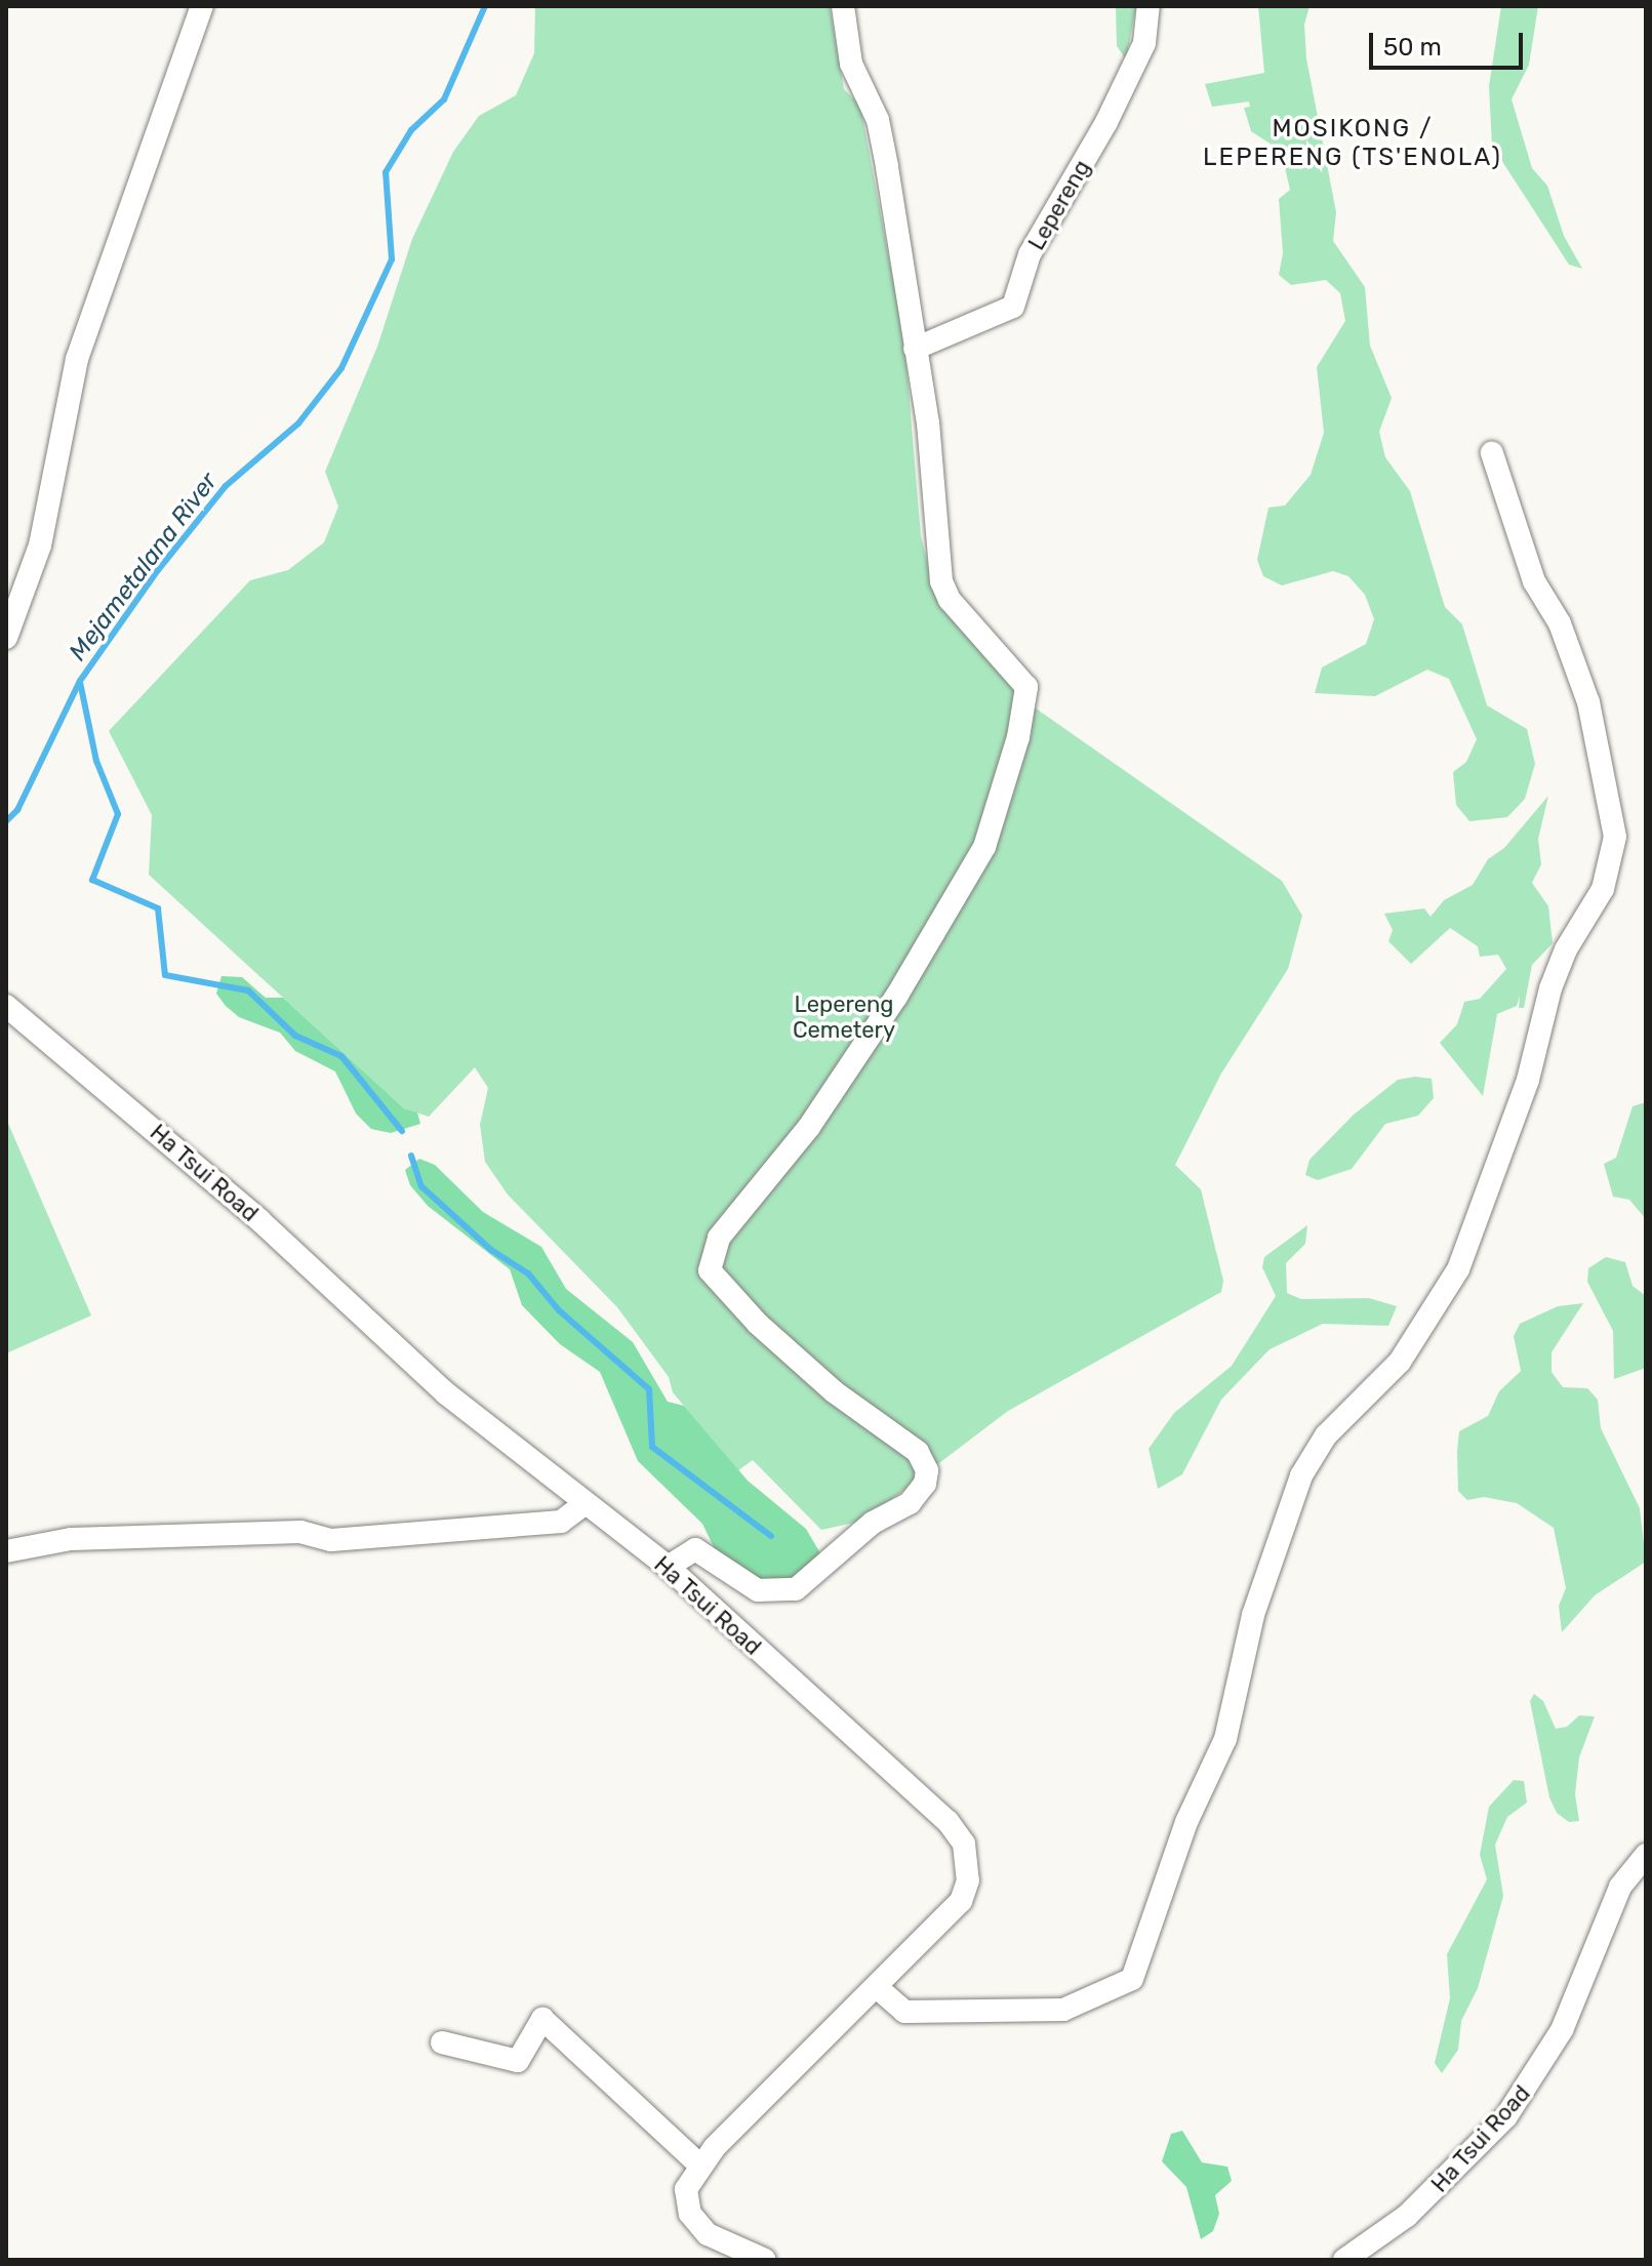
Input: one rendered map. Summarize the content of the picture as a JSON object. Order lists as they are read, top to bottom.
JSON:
{
  "streets": {
    "street": ["Lepereng", "Ha Tsui Road"]
  },
  "districts": ["MOSIKONG / LEPERENG (TS'ENOLA)"],
  "water": ["Mejametalana River"],
  "parks": ["Lepereng Cemetery"],
  "scale_bar": "50 m"
}
